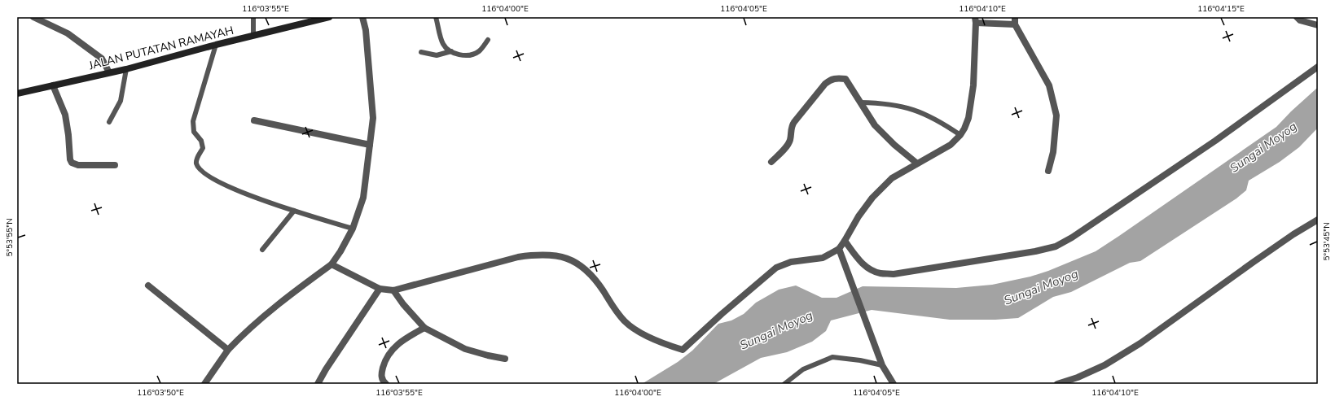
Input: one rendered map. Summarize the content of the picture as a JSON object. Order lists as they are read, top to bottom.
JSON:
{
  "streets": {
    "main road": ["JALAN PUTATAN RAMAYAH"]
  },
  "water": ["Sungai Moyog"],
  "coordinates": [
    "116°03'55\"E",
    "116°04'00\"E",
    "116°04'05\"E",
    "116°04'10\"E",
    "116°04'15\"E",
    "5°53'55\"N",
    "5°53'45\"N",
    "116°03'50\"E"
  ]
}
